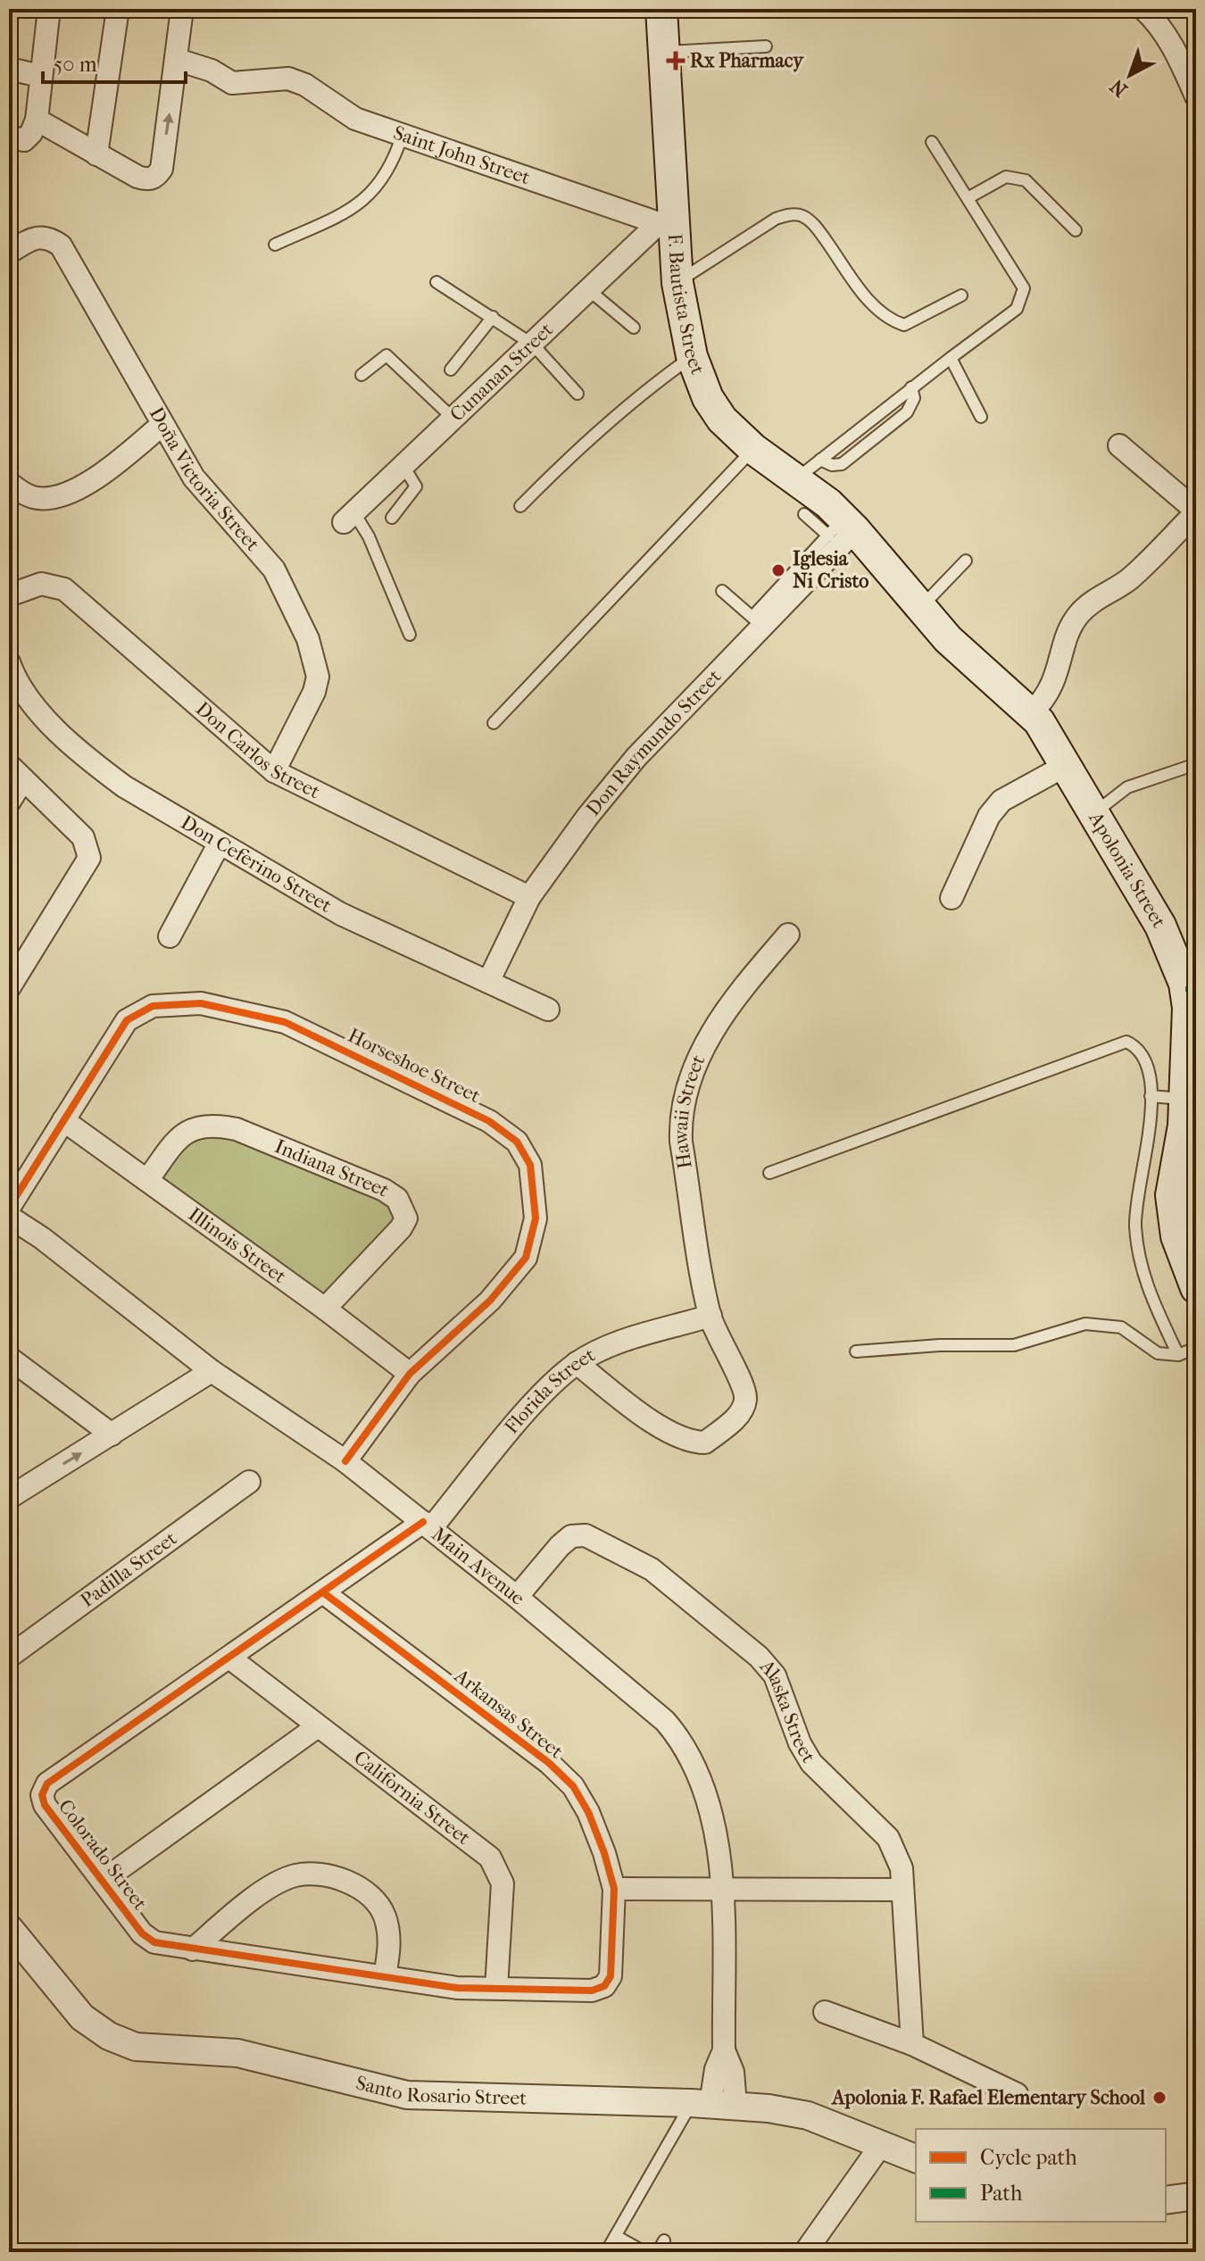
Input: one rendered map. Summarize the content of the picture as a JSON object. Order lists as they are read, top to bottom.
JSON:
{
  "streets": {
    "main road": ["F. Bautista Street", "Apolonia Street"],
    "street": [
      "Saint John Street",
      "Cunanan Street",
      "Doña Victoria Street",
      "Don Raymundo Street",
      "Don Carlos Street",
      "Don Ceferino Street",
      "Horseshoe Street",
      "Hawaii Street",
      "Indiana Street",
      "Illinois Street",
      "Florida Street",
      "Main Avenue",
      "Padilla Street",
      "Alaska Street",
      "Arkansas Street",
      "California Street",
      "Colorado Street",
      "Santo Rosario Street"
    ]
  },
  "crossings": [
    ["Saint John Street", "F. Bautista Street"],
    ["Saint John Street", "Cunanan Street"],
    ["F. Bautista Street", "Cunanan Street"],
    ["F. Bautista Street", "Don Raymundo Street"],
    ["F. Bautista Street", "Apolonia Street"],
    ["Doña Victoria Street", "Don Carlos Street"],
    ["Don Raymundo Street", "Don Carlos Street"],
    ["Don Raymundo Street", "Don Ceferino Street"],
    ["Don Raymundo Street", "Apolonia Street"],
    ["Horseshoe Street", "Illinois Street"],
    ["Horseshoe Street", "Main Avenue"],
    ["Hawaii Street", "Florida Street"],
    ["Indiana Street", "Illinois Street"],
    ["Florida Street", "Main Avenue"],
    ["Florida Street", "Colorado Street"],
    ["Main Avenue", "Alaska Street"],
    ["Main Avenue", "Colorado Street"],
    ["Main Avenue", "Santo Rosario Street"],
    ["Arkansas Street", "Colorado Street"],
    ["California Street", "Colorado Street"]
  ],
  "places": {
    "health": ["Rx Pharmacy"],
    "other": ["Iglesia Ni Cristo", "Apolonia F. Rafael Elementary School"]
  },
  "legend": ["Cycle path", "Path"],
  "scale_bar": "50 m",
  "north": "bottom left"
}
